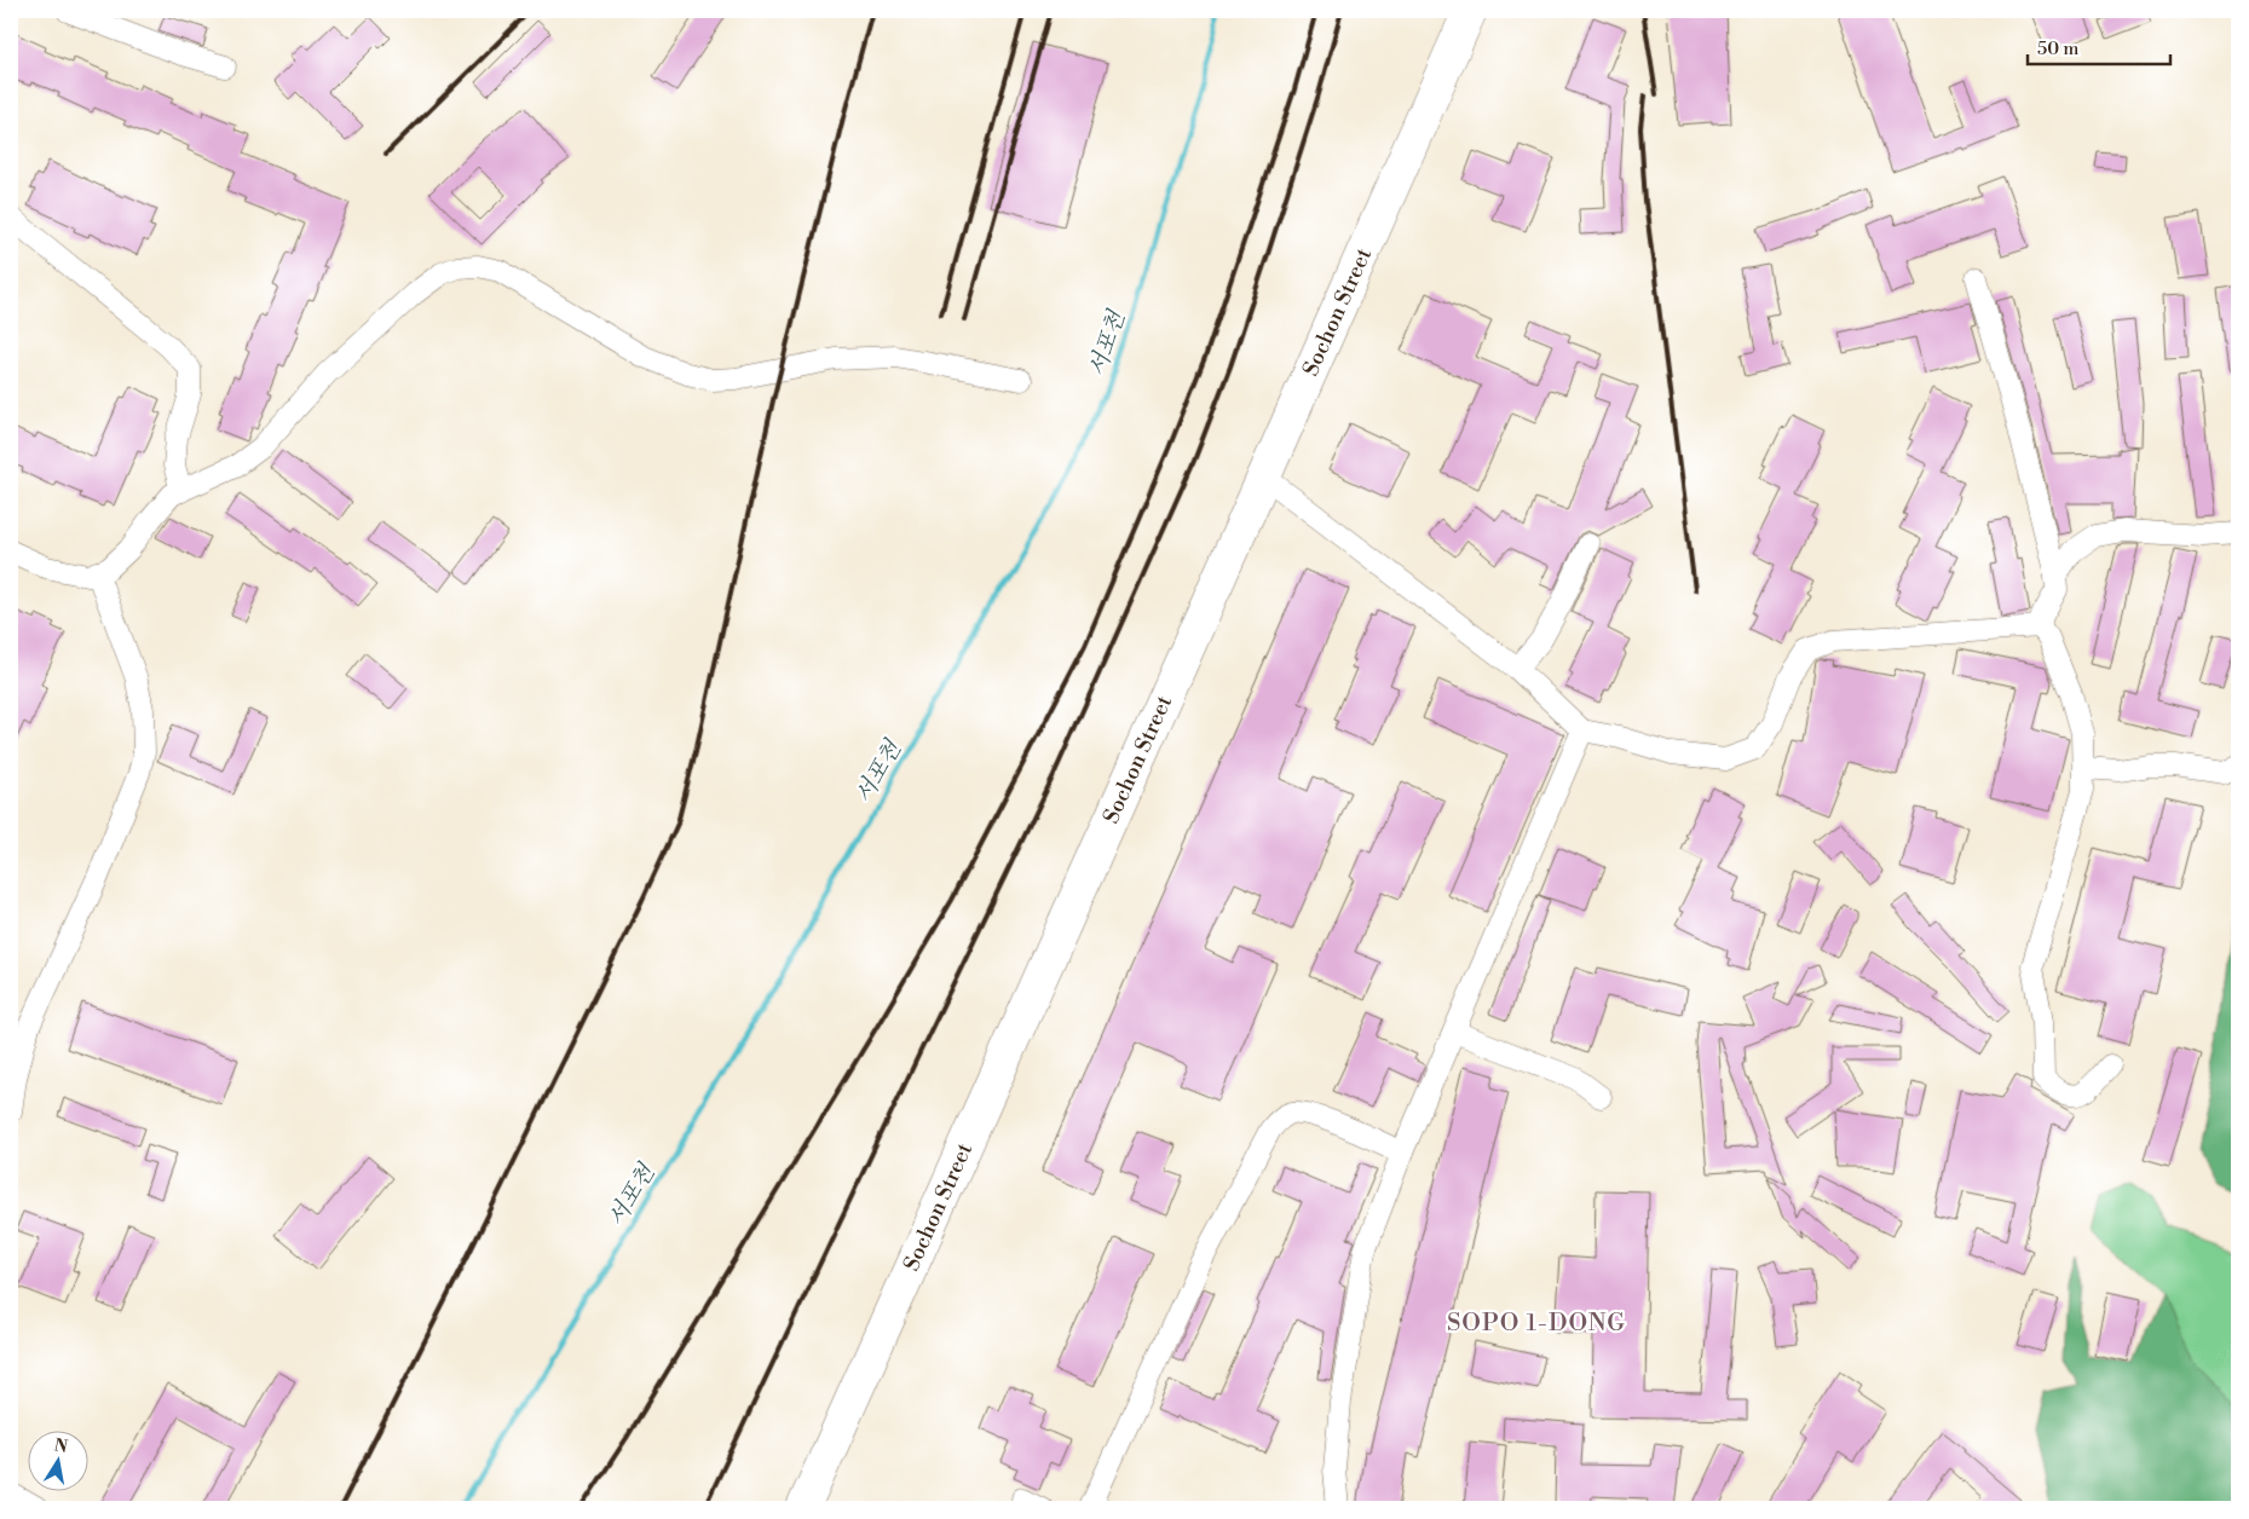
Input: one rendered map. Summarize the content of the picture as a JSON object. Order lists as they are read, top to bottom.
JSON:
{
  "streets": {
    "main road": ["Sochon Street"]
  },
  "districts": ["SOPO 1-DONG"],
  "water": ["서포천"],
  "scale_bar": "50 m",
  "north": "top"
}
